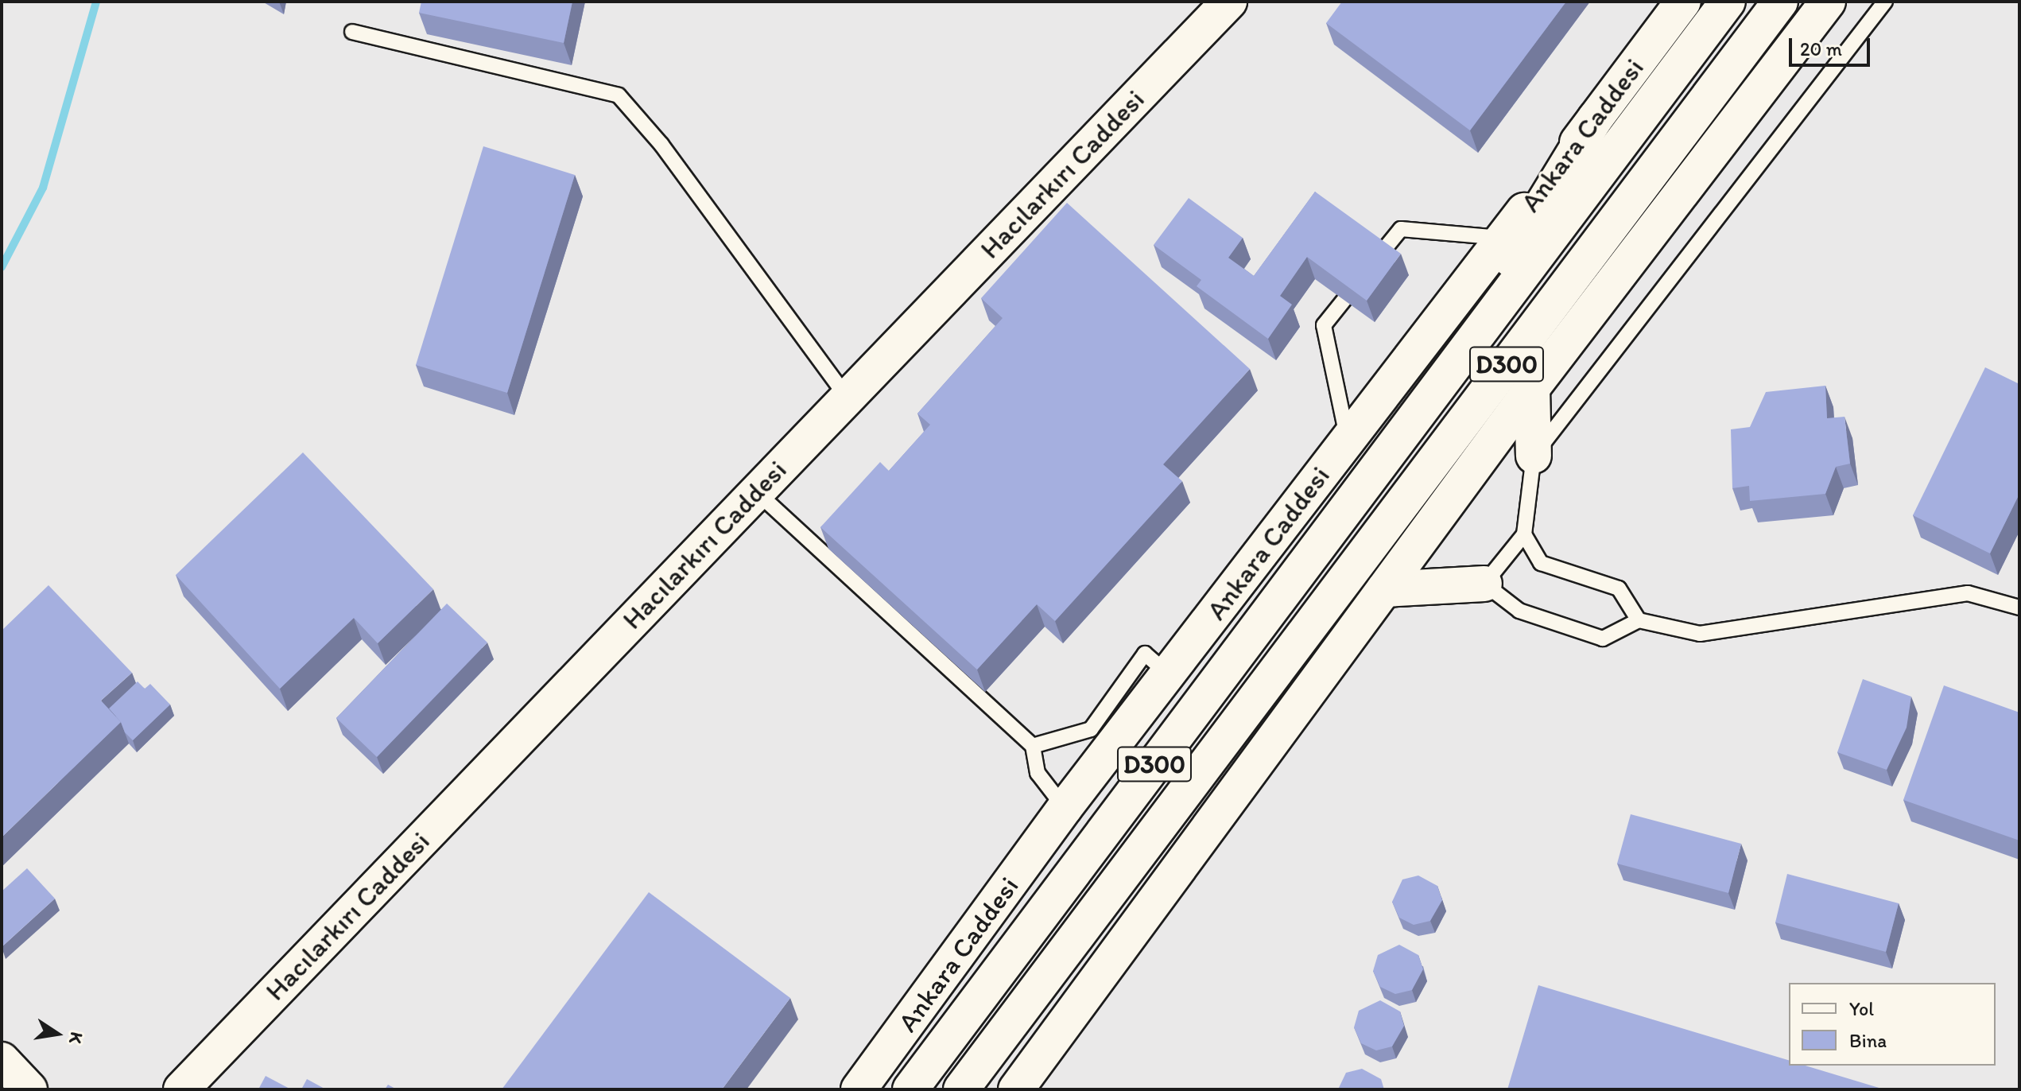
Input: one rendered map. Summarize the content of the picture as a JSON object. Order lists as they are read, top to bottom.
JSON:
{
  "streets": {
    "main road": ["Ankara Caddesi", "Hacılarkırı Caddesi", "D300"]
  },
  "legend": ["Yol", "Bina"],
  "scale_bar": "20 m",
  "north": "right"
}
